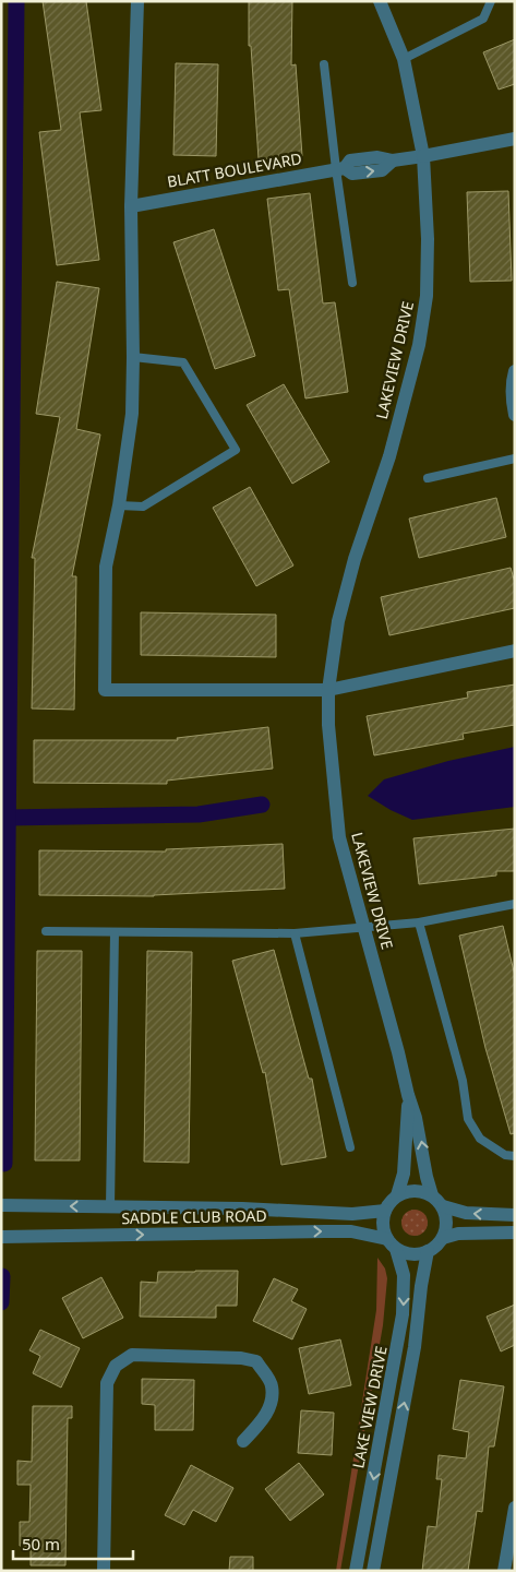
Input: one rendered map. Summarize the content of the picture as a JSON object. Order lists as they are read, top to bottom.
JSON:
{
  "streets": {
    "street": [
      "BLATT BOULEVARD",
      "LAKEVIEW DRIVE",
      "SADDLE CLUB ROAD",
      "LAKE VIEW DRIVE"
    ]
  },
  "crossings": [
    ["BLATT BOULEVARD", "LAKEVIEW DRIVE"],
    ["LAKEVIEW DRIVE", "SADDLE CLUB ROAD"],
    ["LAKEVIEW DRIVE", "LAKE VIEW DRIVE"],
    ["SADDLE CLUB ROAD", "LAKE VIEW DRIVE"]
  ],
  "scale_bar": "50 m"
}
